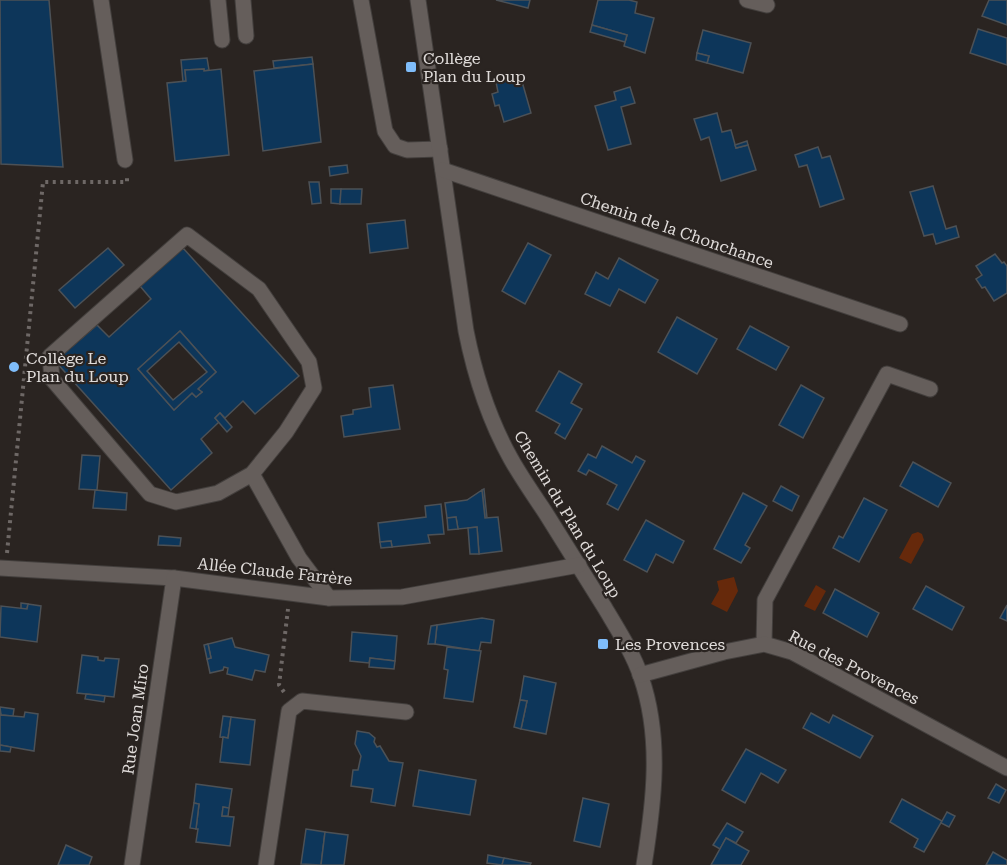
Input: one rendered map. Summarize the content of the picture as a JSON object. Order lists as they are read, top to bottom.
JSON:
{
  "streets": {
    "street": [
      "Chemin de la Chonchance",
      "Chemin du Plan du Loup",
      "Allée Claude Farrère",
      "Rue des Provences",
      "Rue Joan Miro"
    ]
  },
  "crossings": [
    ["Chemin de la Chonchance", "Chemin du Plan du Loup"],
    ["Chemin du Plan du Loup", "Allée Claude Farrère"],
    ["Chemin du Plan du Loup", "Rue des Provences"],
    ["Allée Claude Farrère", "Rue Joan Miro"]
  ],
  "places": {
    "transit": ["Collège Plan du Loup", "Les Provences"],
    "other": ["Collège Le Plan du Loup"]
  }
}
